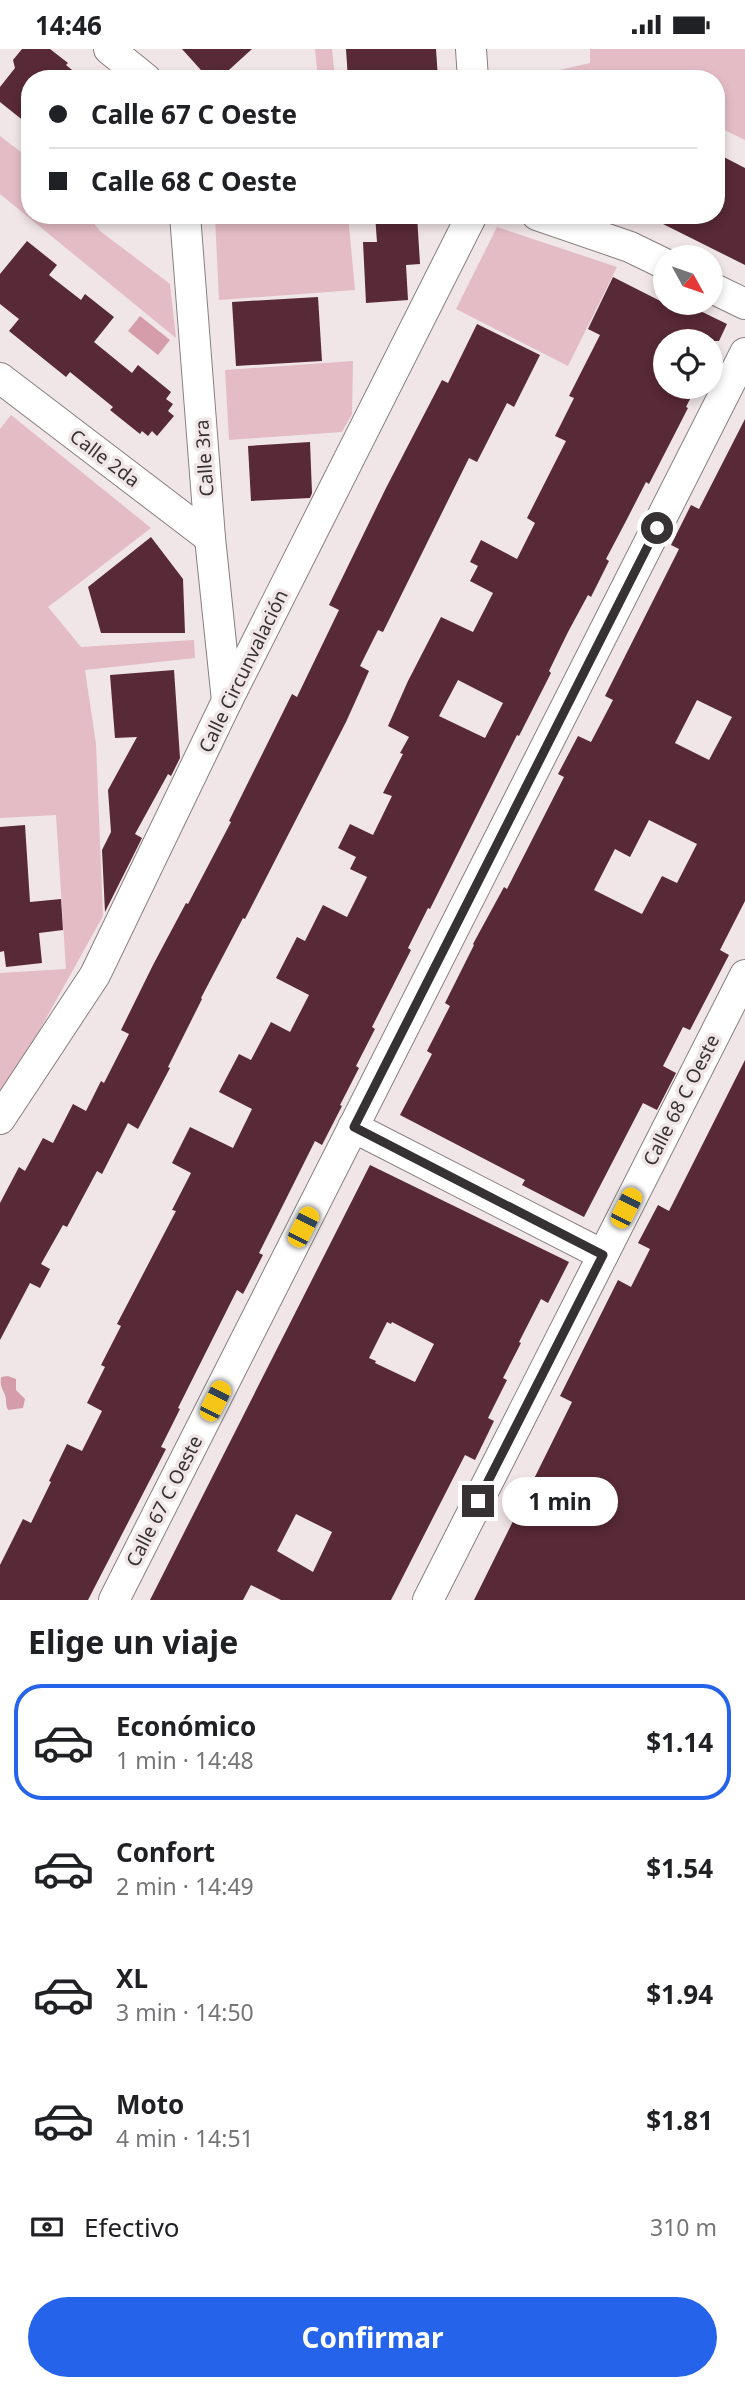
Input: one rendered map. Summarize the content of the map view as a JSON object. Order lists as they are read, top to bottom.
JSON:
{
  "streets": {
    "street": [
      "Calle 2da",
      "Calle 3ra",
      "Calle Circunvalación",
      "Calle 68 C Oeste",
      "Calle 67 C Oeste"
    ]
  },
  "crossings": [
    ["Calle 2da", "Calle 3ra"],
    ["Calle 3ra", "Calle Circunvalación"]
  ],
  "north": "bottom right",
  "page": {
    "status": "14:46",
    "banner": ["Calle 67 C Oeste", "Calle 68 C Oeste"],
    "bubble": "1 min",
    "heading": "Elige un viaje",
    "list": [
      {
        "name": "Económico",
        "note": "1 min · 14:48",
        "value": "$1.14"
      },
      {
        "name": "Confort",
        "note": "2 min · 14:49",
        "value": "$1.54"
      },
      {
        "name": "XL",
        "note": "3 min · 14:50",
        "value": "$1.94"
      },
      {
        "name": "Moto",
        "note": "4 min · 14:51",
        "value": "$1.81"
      }
    ],
    "pay": ["Efectivo", "310 m"],
    "buttons": "Confirmar"
  }
}
